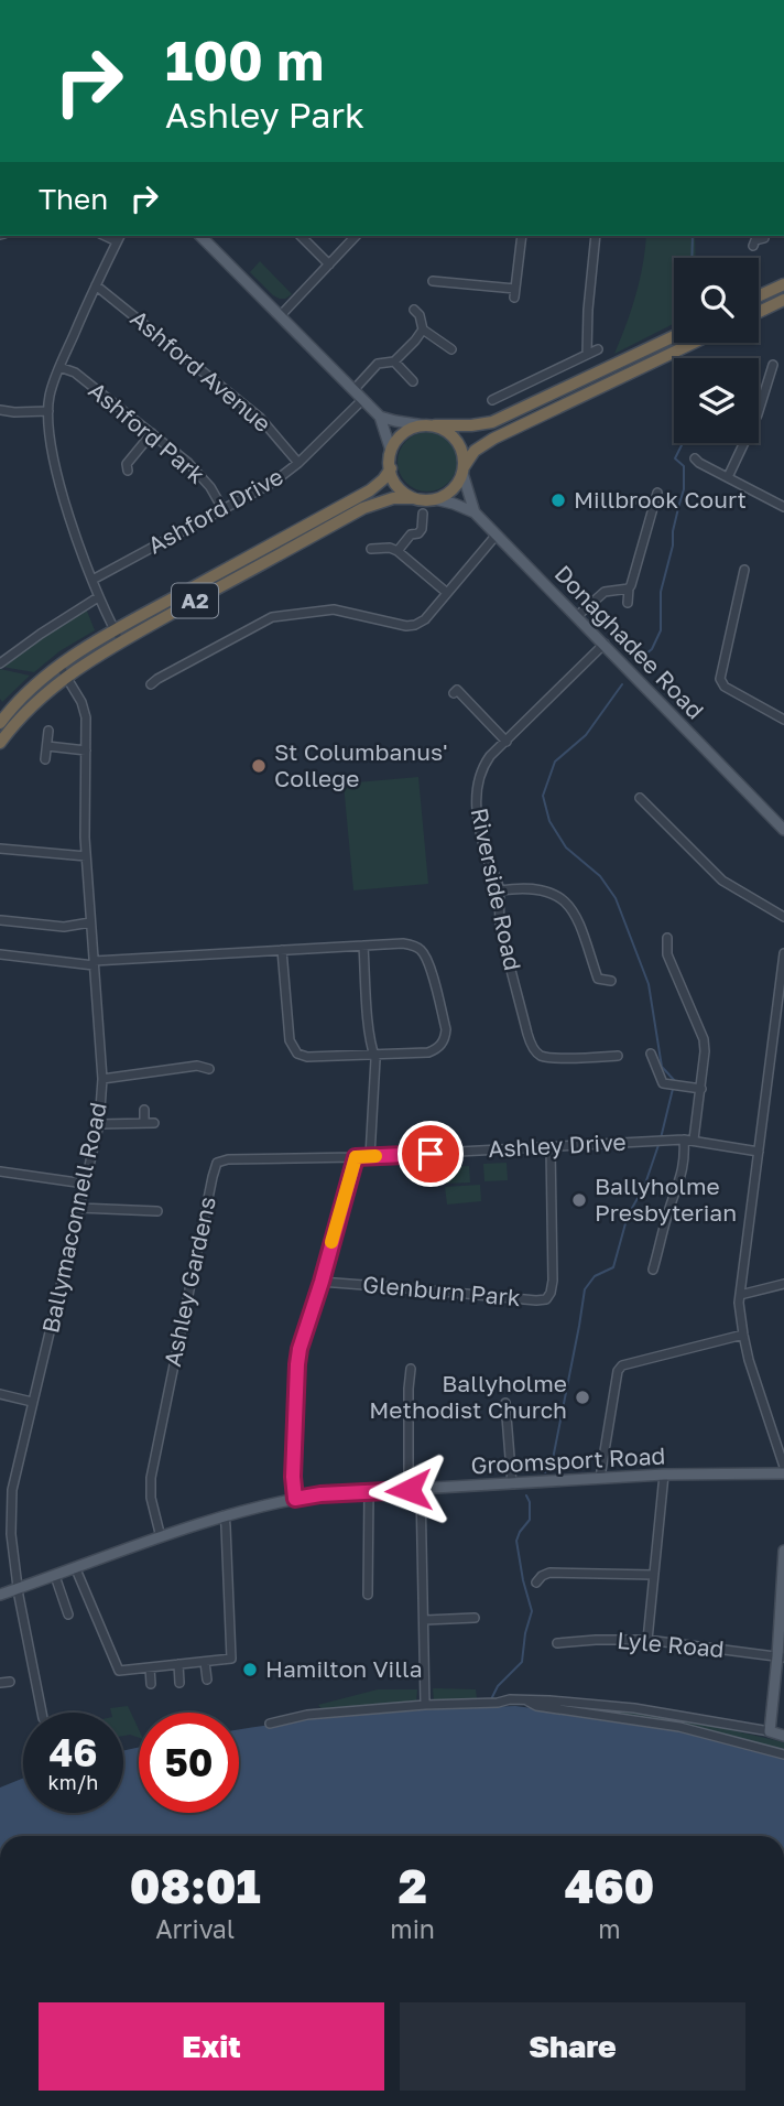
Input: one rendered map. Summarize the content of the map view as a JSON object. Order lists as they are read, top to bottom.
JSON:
{
  "streets": {
    "highway": ["A2"],
    "main road": ["Donaghadee Road", "Groomsport Road"],
    "street": [
      "Ashford Avenue",
      "Ashford Park",
      "Ashford Drive",
      "Riverside Road",
      "Ashley Drive",
      "Ballymaconnell Road",
      "Ashley Gardens",
      "Glenburn Park",
      "Lyle Road"
    ]
  },
  "crossings": [
    ["Ashford Avenue", "Ashford Drive"],
    ["Ashford Park", "Ashford Drive"],
    ["A2", "Donaghadee Road"],
    ["A2", "Ballymaconnell Road"],
    ["Donaghadee Road", "Riverside Road"],
    ["Ashley Drive", "Ashley Gardens"],
    ["Ashley Drive", "Glenburn Park"],
    ["Ballymaconnell Road", "Groomsport Road"],
    ["Ashley Gardens", "Groomsport Road"]
  ],
  "places": [
    "Millbrook Court",
    "St Columbanus' College",
    "Ballyholme Presbyterian",
    "Ballyholme Methodist Church",
    "Hamilton Villa"
  ],
  "page": {
    "turn": ["100 m", "Ashley Park"],
    "then": "Then",
    "speed": "46 km/h",
    "limit": "50",
    "eta": [
      "08:01",
      "Arrival",
      "2",
      "min",
      "460",
      "m"
    ],
    "buttons": ["Exit", "Share"]
  }
}
